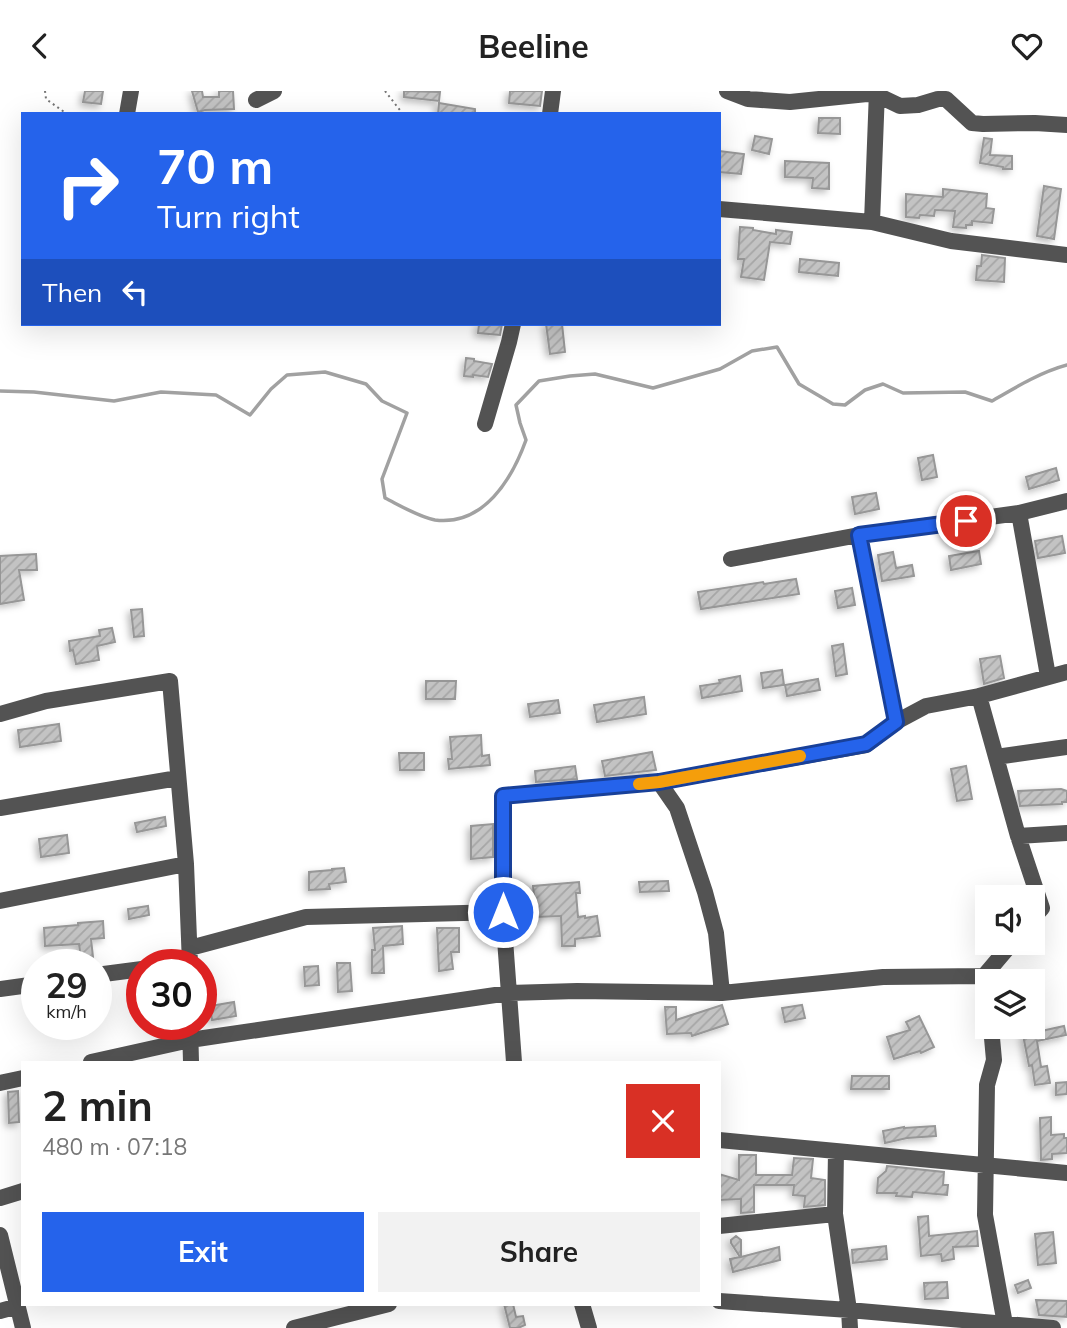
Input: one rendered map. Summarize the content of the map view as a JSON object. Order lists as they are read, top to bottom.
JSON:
{
  "page": {
    "header": "Beeline",
    "turn": ["70 m", "Turn right"],
    "then": "Then",
    "speed": "29 km/h",
    "limit": "30",
    "heading": ["2 min", "480 m · 07:18"],
    "buttons": ["Exit", "Share"]
  }
}
